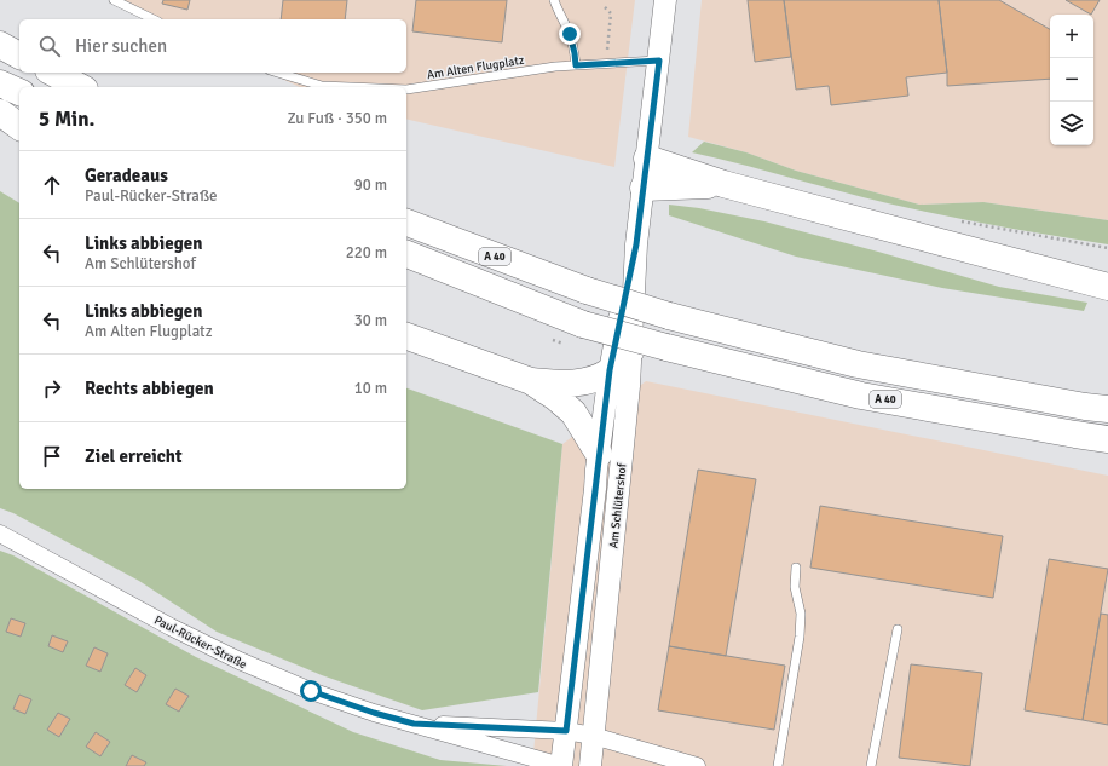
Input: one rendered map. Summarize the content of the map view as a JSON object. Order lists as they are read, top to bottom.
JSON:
{
  "streets": {
    "highway": ["A 40"],
    "street": ["Am Schlütershof", "Paul-Rücker-Straße"],
    "lane": ["Am Alten Flugplatz"]
  },
  "crossings": [
    ["Am Alten Flugplatz", "Am Schlütershof"],
    ["Am Schlütershof", "Paul-Rücker-Straße"]
  ],
  "page": {
    "map_buttons": ["+", "−"],
    "search": "Hier suchen",
    "heading": ["5 Min.", "Zu Fuß · 350 m"],
    "list": [
      ["Geradeaus", "Paul-Rücker-Straße", "90 m"],
      ["Links abbiegen", "Am Schlütershof", "220 m"],
      ["Links abbiegen", "Am Alten Flugplatz", "30 m"],
      ["Rechts abbiegen", "10 m"],
      "Ziel erreicht"
    ]
  }
}
